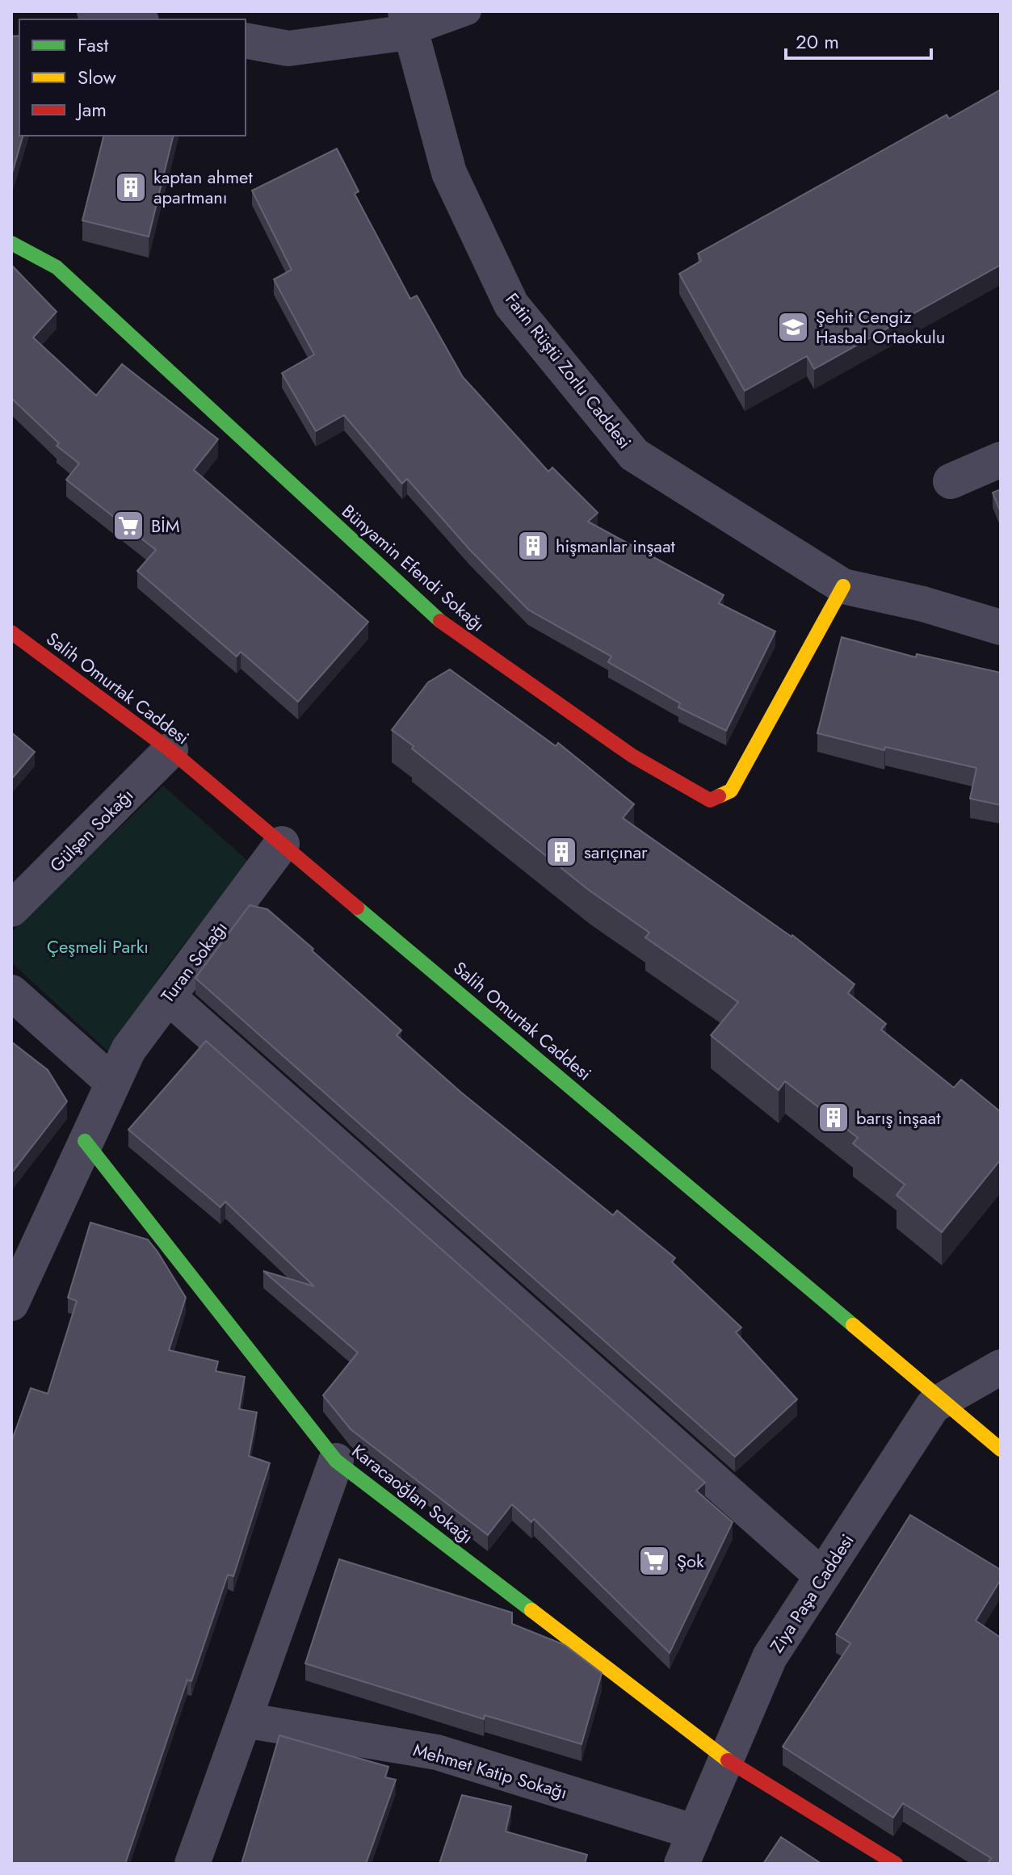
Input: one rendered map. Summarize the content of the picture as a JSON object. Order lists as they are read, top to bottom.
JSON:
{
  "streets": {
    "street": [
      "Fatin Rüştü Zorlu Caddesi",
      "Bünyamin Efendi Sokağı",
      "Salih Omurtak Caddesi",
      "Gülşen Sokağı",
      "Turan Sokağı",
      "Karacaoğlan Sokağı",
      "Ziya Paşa Caddesi",
      "Mehmet Katip Sokağı"
    ]
  },
  "crossings": [
    ["Fatin Rüştü Zorlu Caddesi", "Bünyamin Efendi Sokağı"],
    ["Salih Omurtak Caddesi", "Gülşen Sokağı"],
    ["Salih Omurtak Caddesi", "Turan Sokağı"],
    ["Salih Omurtak Caddesi", "Ziya Paşa Caddesi"],
    ["Turan Sokağı", "Karacaoğlan Sokağı"],
    ["Karacaoğlan Sokağı", "Ziya Paşa Caddesi"],
    ["Ziya Paşa Caddesi", "Mehmet Katip Sokağı"]
  ],
  "parks": ["Çeşmeli Parkı"],
  "places": {
    "building": [
      "kaptan ahmet apartmanı",
      "hişmanlar inşaat",
      "sarıçınar",
      "barış inşaat"
    ],
    "school or university": ["Şehit Cengiz Hasbal Ortaokulu"],
    "supermarket": ["BİM", "Şok"]
  },
  "legend": ["Fast", "Slow", "Jam"],
  "scale_bar": "20 m"
}
